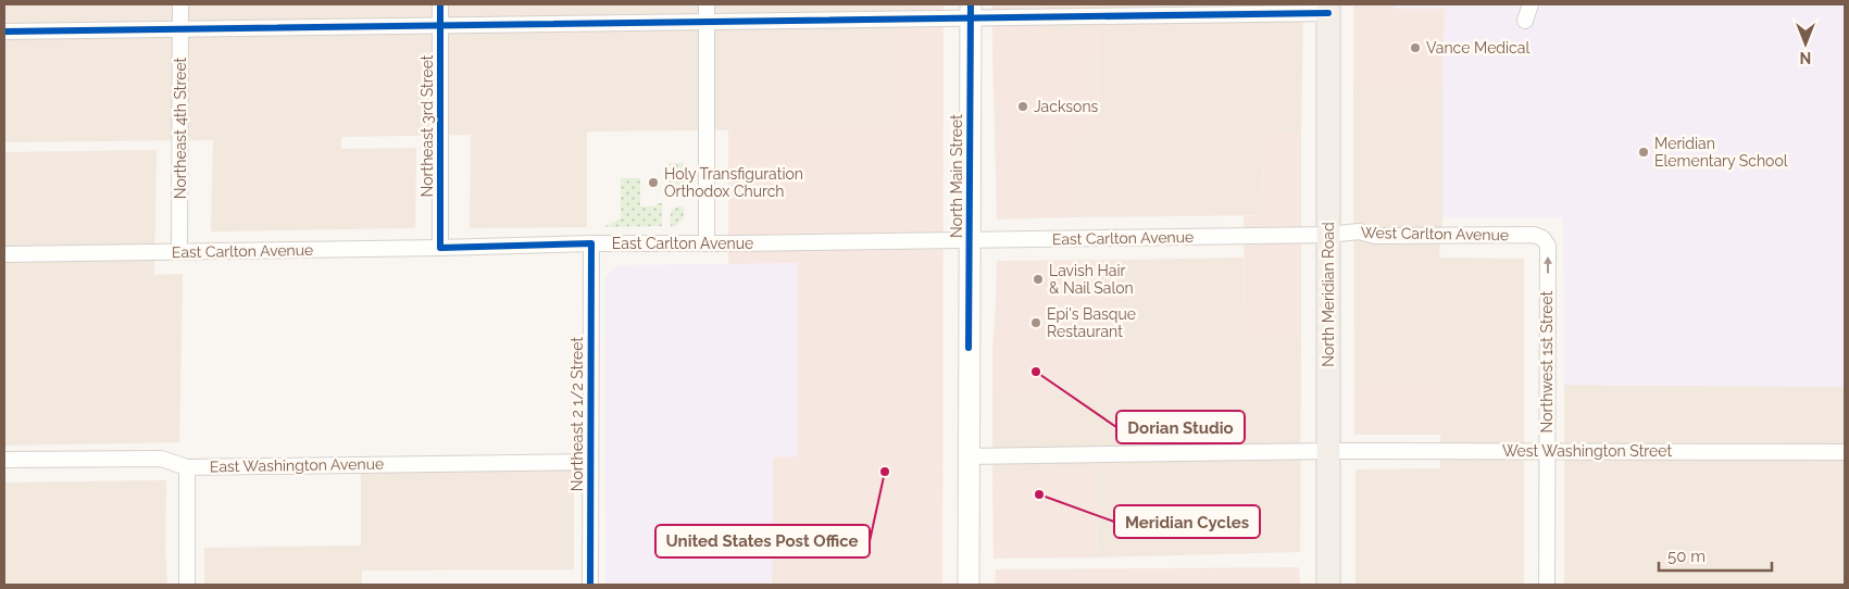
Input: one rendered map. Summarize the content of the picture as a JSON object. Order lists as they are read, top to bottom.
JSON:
{
  "streets": {
    "main road": ["North Meridian Road"],
    "street": [
      "Northeast 3rd Street",
      "Northeast 4th Street",
      "North Main Street",
      "West Carlton Avenue",
      "East Carlton Avenue",
      "Northwest 1st Street",
      "Northeast 2 1/2 Street",
      "West Washington Street",
      "East Washington Avenue"
    ]
  },
  "crossings": [
    ["Northeast 3rd Street", "East Carlton Avenue"],
    ["Northeast 4th Street", "East Carlton Avenue"],
    ["North Main Street", "East Carlton Avenue"],
    ["West Carlton Avenue", "East Carlton Avenue"],
    ["West Carlton Avenue", "North Meridian Road"],
    ["West Carlton Avenue", "Northwest 1st Street"],
    ["East Carlton Avenue", "North Meridian Road"],
    ["East Carlton Avenue", "Northeast 2 1/2 Street"],
    ["North Meridian Road", "West Washington Street"],
    ["Northwest 1st Street", "West Washington Street"],
    ["Northeast 2 1/2 Street", "East Washington Avenue"]
  ],
  "one_way": ["Northwest 1st Street"],
  "places": [
    "Vance Medical",
    "Jacksons",
    "Meridian Elementary School",
    "Holy Transfiguration Orthodox Church",
    "Lavish Hair & Nail Salon",
    "Epi's Basque Restaurant",
    "Dorian Studio",
    "United States Post Office",
    "Meridian Cycles"
  ],
  "scale_bar": "50 m",
  "north": "bottom"
}
